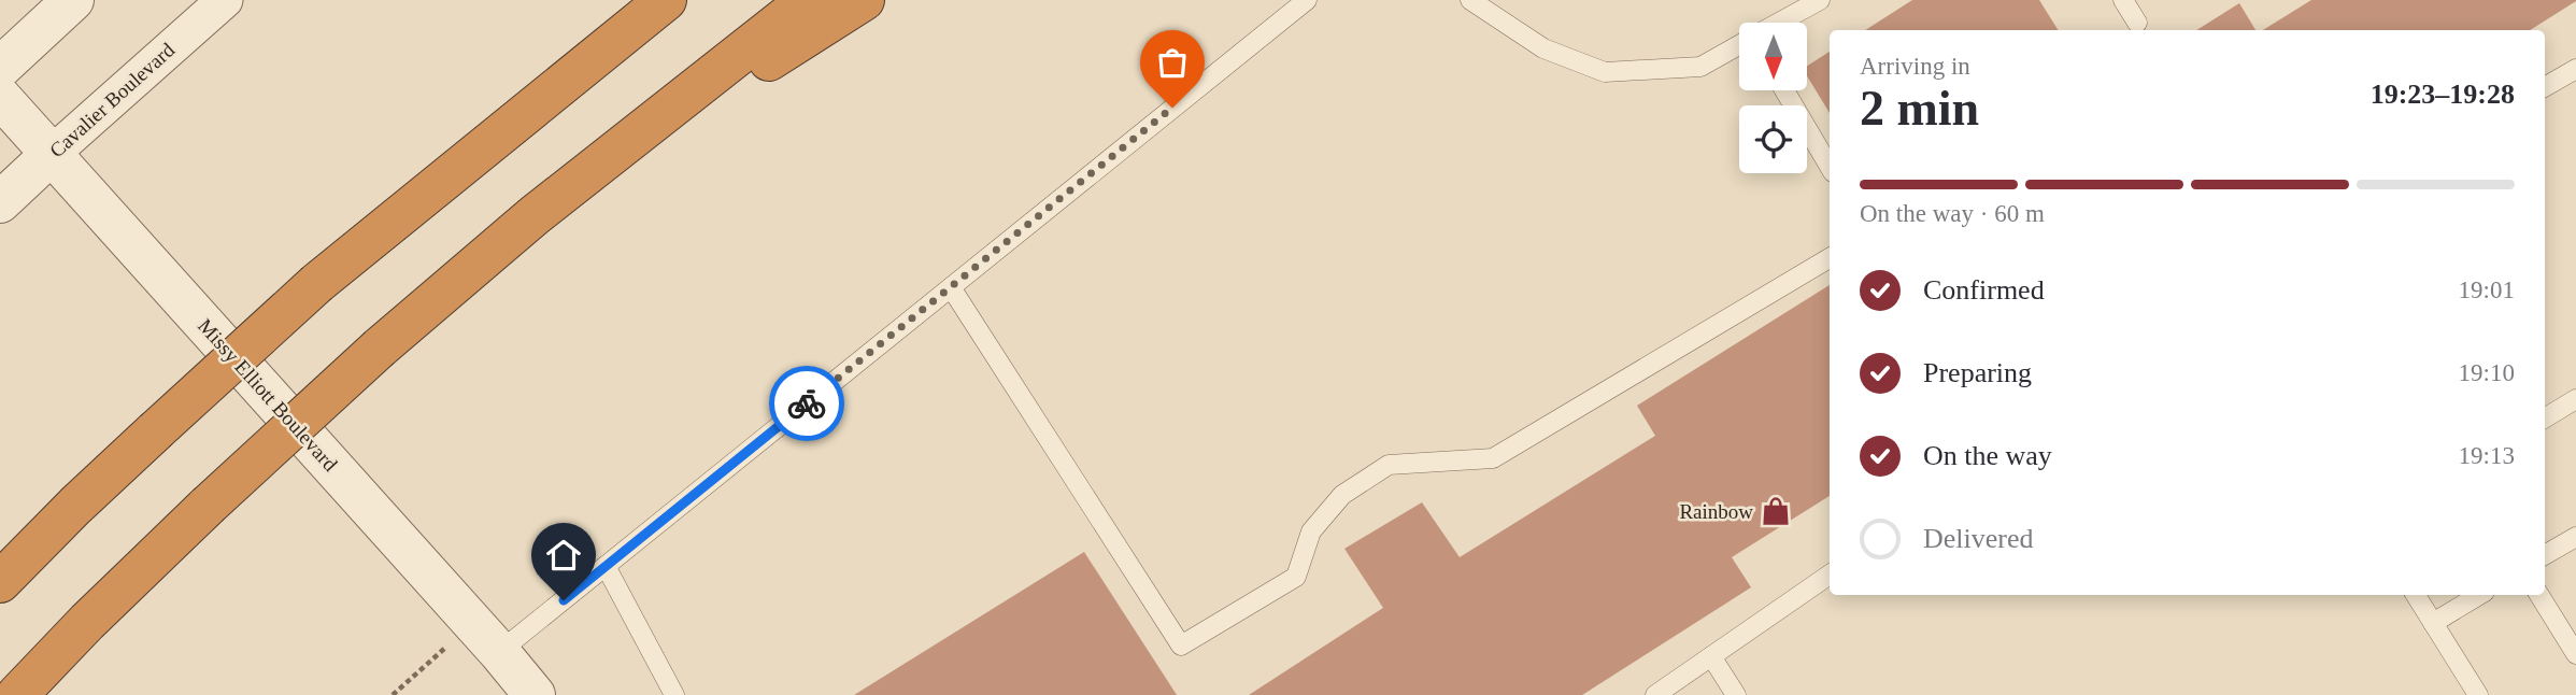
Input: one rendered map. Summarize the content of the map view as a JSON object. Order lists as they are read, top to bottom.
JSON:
{
  "streets": {
    "street": ["Cavalier Boulevard", "Missy Elliott Boulevard"]
  },
  "crossings": [
    ["Cavalier Boulevard", "Missy Elliott Boulevard"]
  ],
  "places": {
    "shop": ["Rainbow"]
  },
  "north": "bottom",
  "page": {
    "heading": ["2 min", "Arriving in", "19:23–19:28"],
    "bar": "On the way · 60 m",
    "list": [
      ["Confirmed", "19:01"],
      ["Preparing", "19:10"],
      ["On the way", "19:13"],
      "Delivered"
    ]
  }
}
